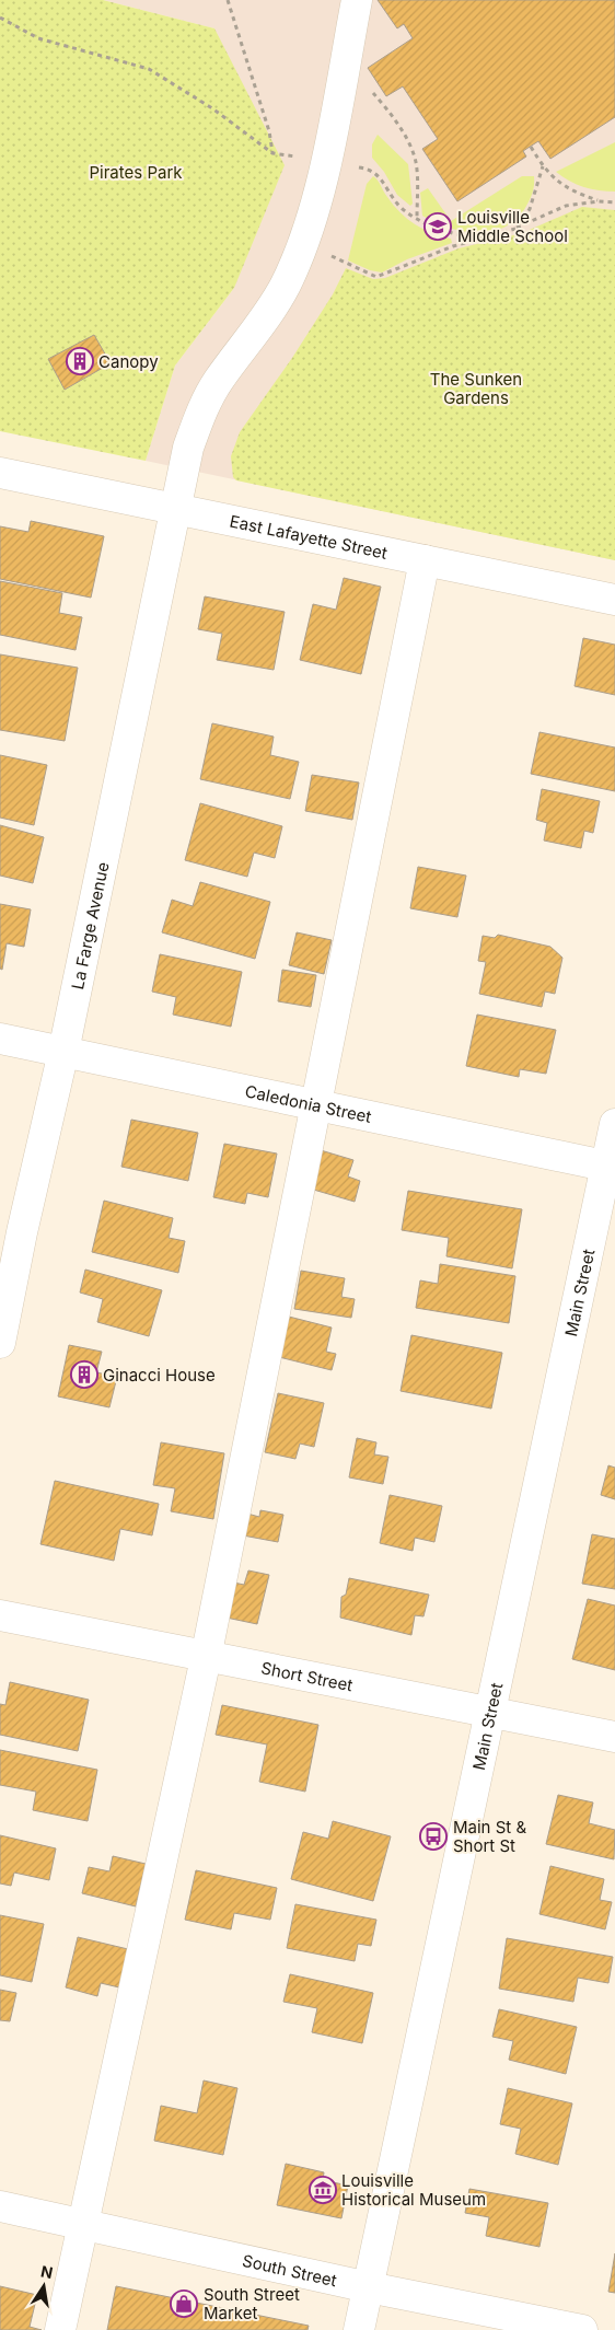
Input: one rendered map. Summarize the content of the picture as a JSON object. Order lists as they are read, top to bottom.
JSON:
{
  "streets": {
    "street": [
      "East Lafayette Street",
      "La Farge Avenue",
      "Caledonia Street",
      "Main Street",
      "Short Street",
      "South Street"
    ]
  },
  "crossings": [
    ["East Lafayette Street", "La Farge Avenue"],
    ["La Farge Avenue", "Caledonia Street"],
    ["Caledonia Street", "Main Street"],
    ["Main Street", "Short Street"],
    ["Main Street", "South Street"]
  ],
  "parks": ["Pirates Park", "The Sunken Gardens"],
  "places": {
    "school or university": ["Louisville Middle School"],
    "building": ["Canopy", "Ginacci House"],
    "bus stop": ["Main St & Short St"],
    "museum": ["Louisville Historical Museum"],
    "shop": ["South Street Market"]
  },
  "north": "top"
}
